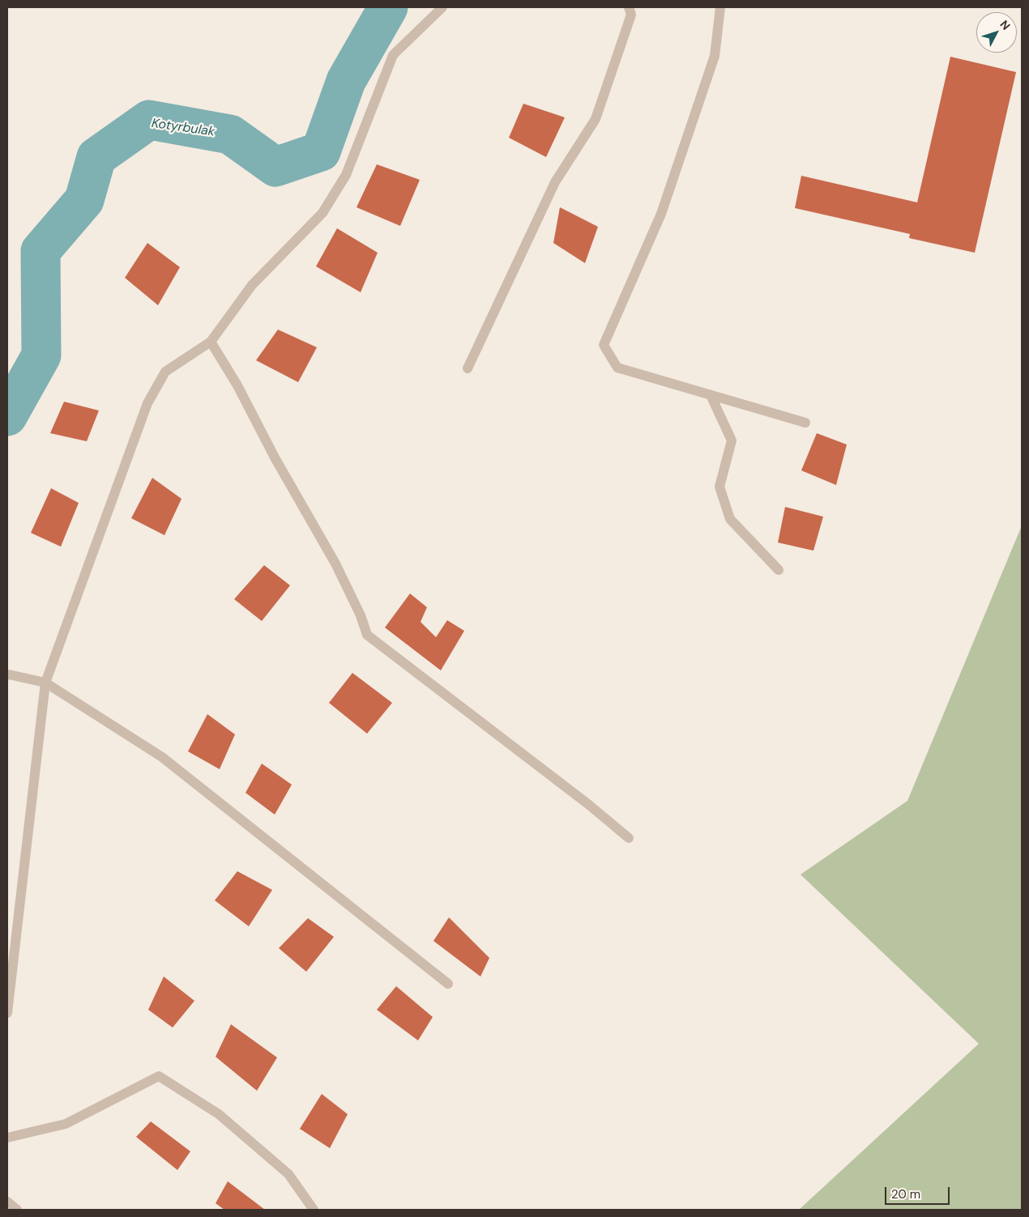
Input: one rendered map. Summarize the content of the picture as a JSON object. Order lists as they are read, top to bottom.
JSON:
{
  "water": ["Kotyrbulak"],
  "scale_bar": "20 m",
  "north": "top right"
}
